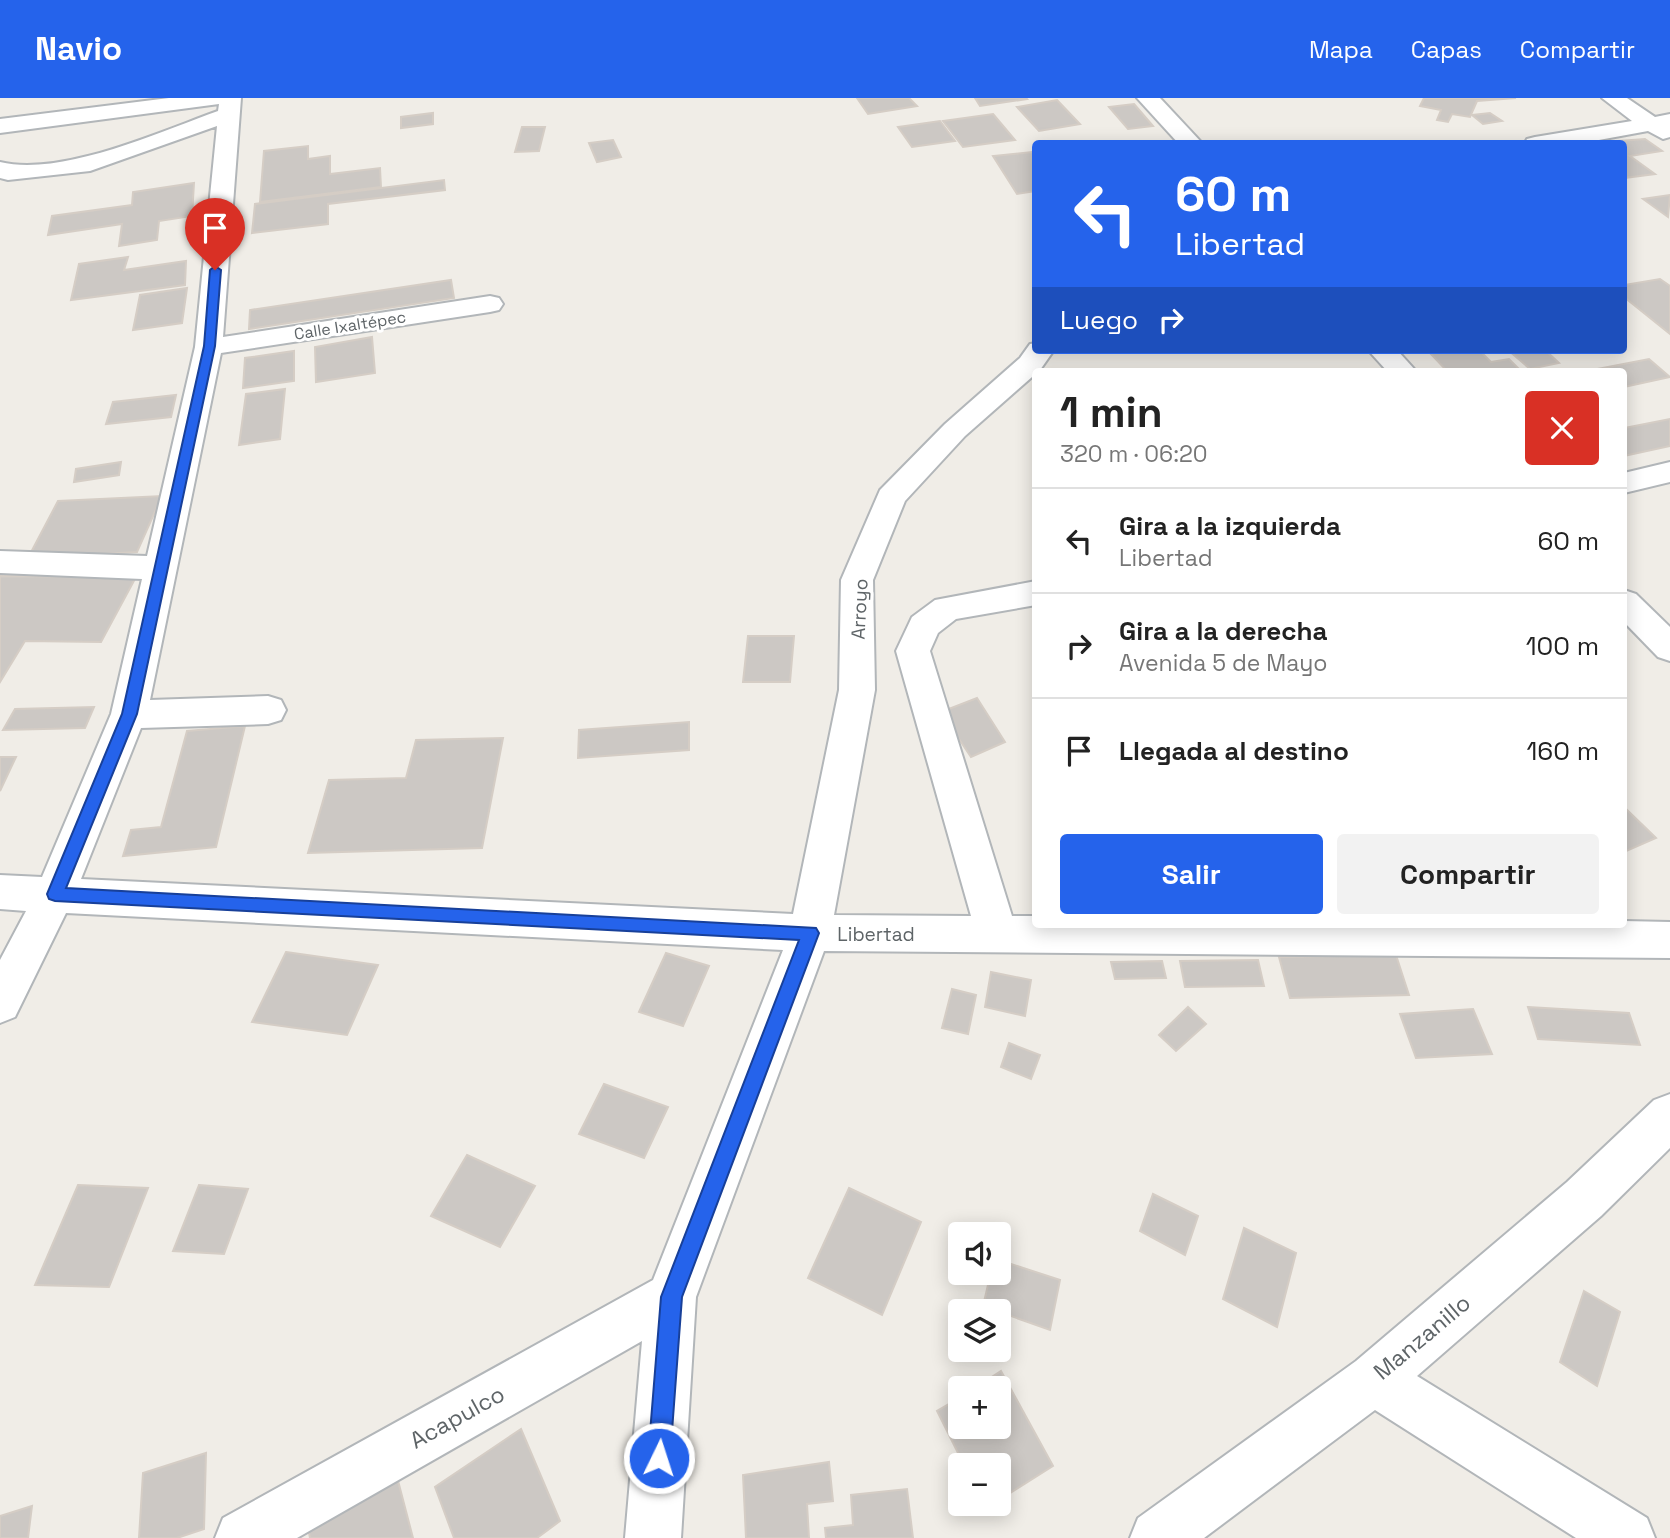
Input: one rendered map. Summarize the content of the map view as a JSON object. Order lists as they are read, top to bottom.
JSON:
{
  "streets": {
    "street": [
      "Calle Ixaltépec",
      "Arroyo",
      "Libertad",
      "Manzanillo",
      "Acapulco"
    ]
  },
  "crossings": [
    ["Arroyo", "Libertad"],
    ["Arroyo", "Acapulco"]
  ],
  "page": {
    "header": "Navio",
    "nav": ["Mapa", "Capas", "Compartir"],
    "turn": ["60 m", "Libertad"],
    "then": "Luego",
    "heading": ["1 min", "320 m · 06:20"],
    "list": [
      {
        "name": "Gira a la izquierda",
        "note": "Libertad",
        "value": "60 m"
      },
      {
        "name": "Gira a la derecha",
        "note": "Avenida 5 de Mayo",
        "value": "100 m"
      },
      {
        "name": "Llegada al destino",
        "value": "160 m"
      }
    ],
    "buttons": ["Salir", "Compartir"],
    "map_buttons": ["+", "−"]
  }
}
